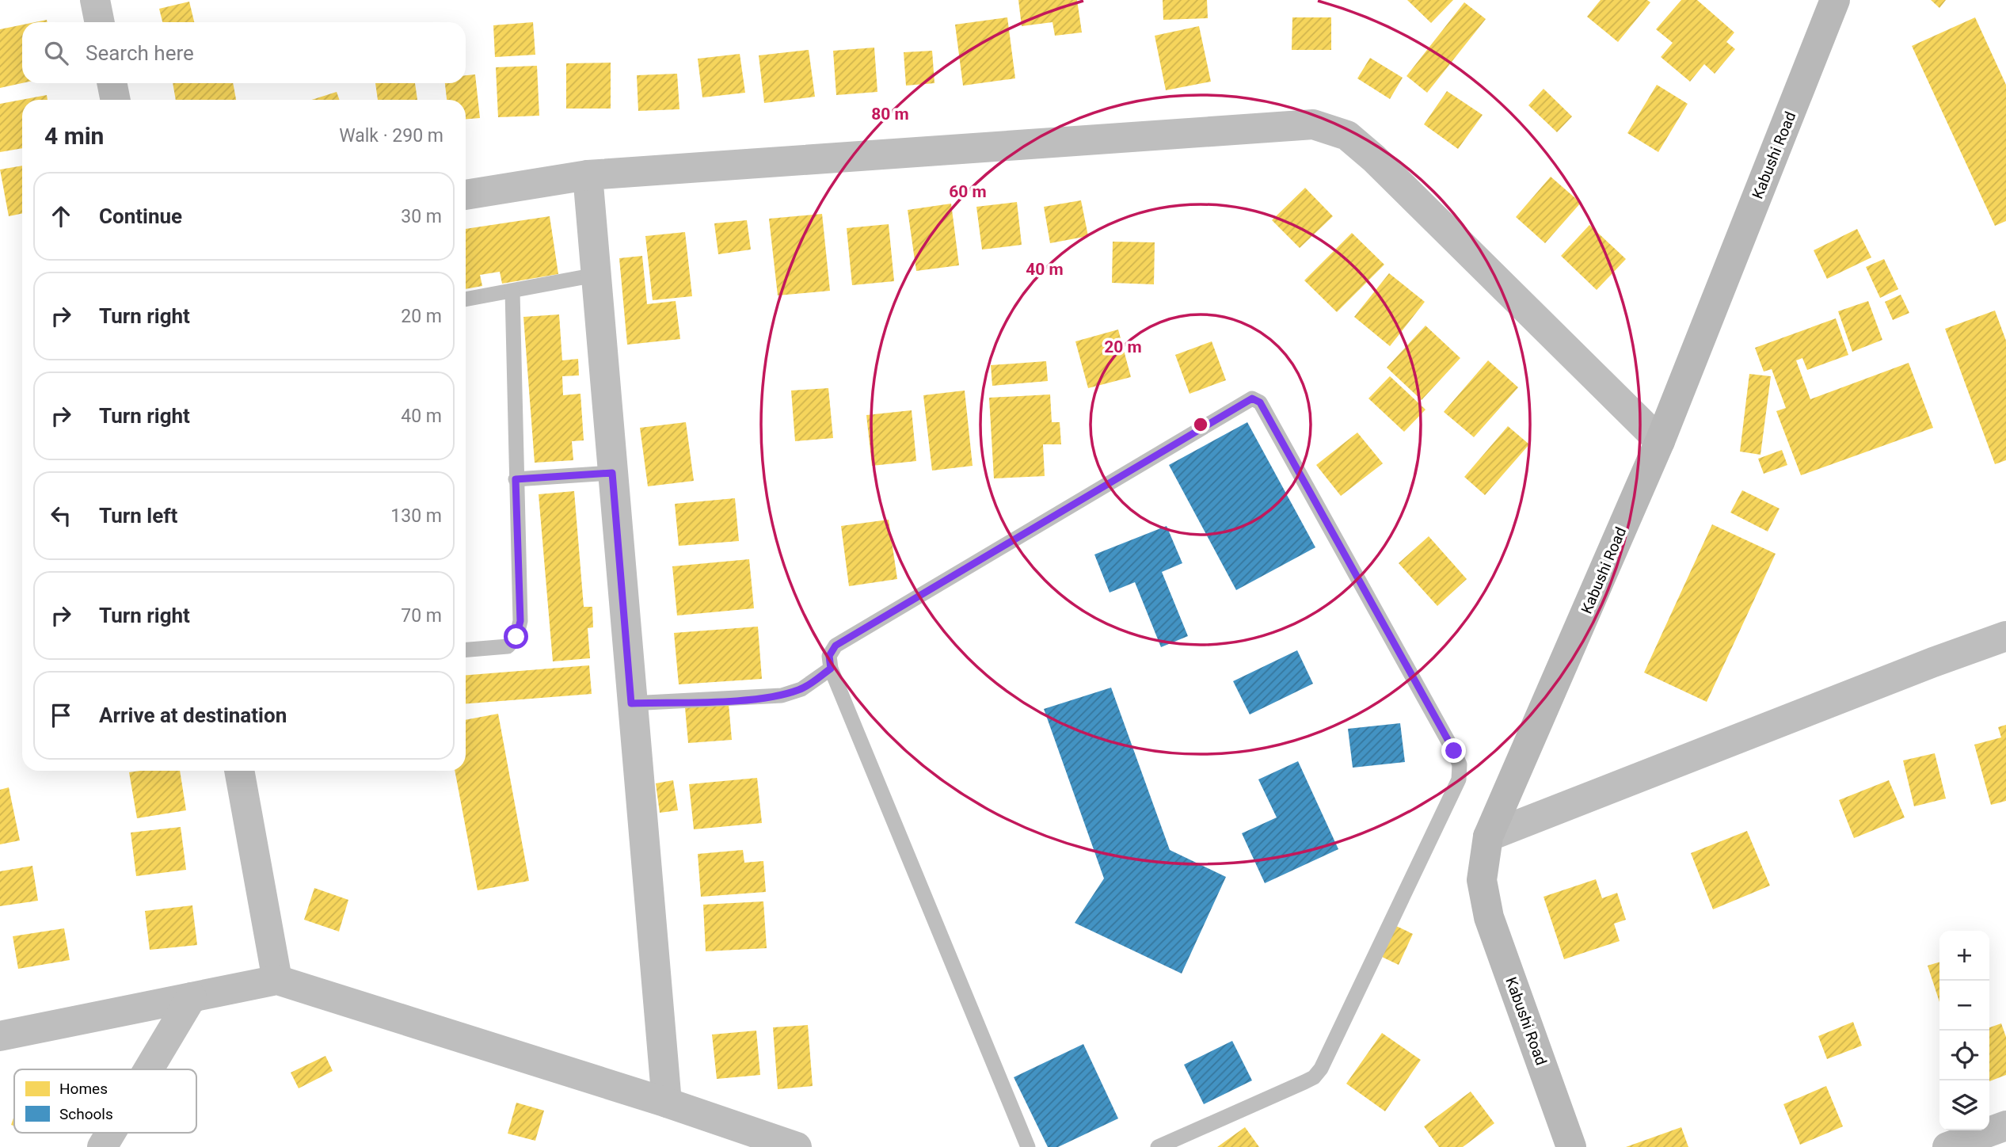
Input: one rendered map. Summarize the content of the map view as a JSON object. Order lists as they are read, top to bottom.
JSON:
{
  "streets": {
    "main road": ["Kabushi Road"]
  },
  "legend": ["Homes", "Schools"],
  "page": {
    "search": "Search here",
    "heading": ["4 min", "Walk · 290 m"],
    "list": [
      ["Continue", "30 m"],
      ["Turn right", "20 m"],
      ["Turn right", "40 m"],
      ["Turn left", "130 m"],
      ["Turn right", "70 m"],
      "Arrive at destination"
    ],
    "map_buttons": ["+", "−"]
  },
  "rings": [
    "80 m",
    "60 m",
    "40 m",
    "20 m"
  ]
}
